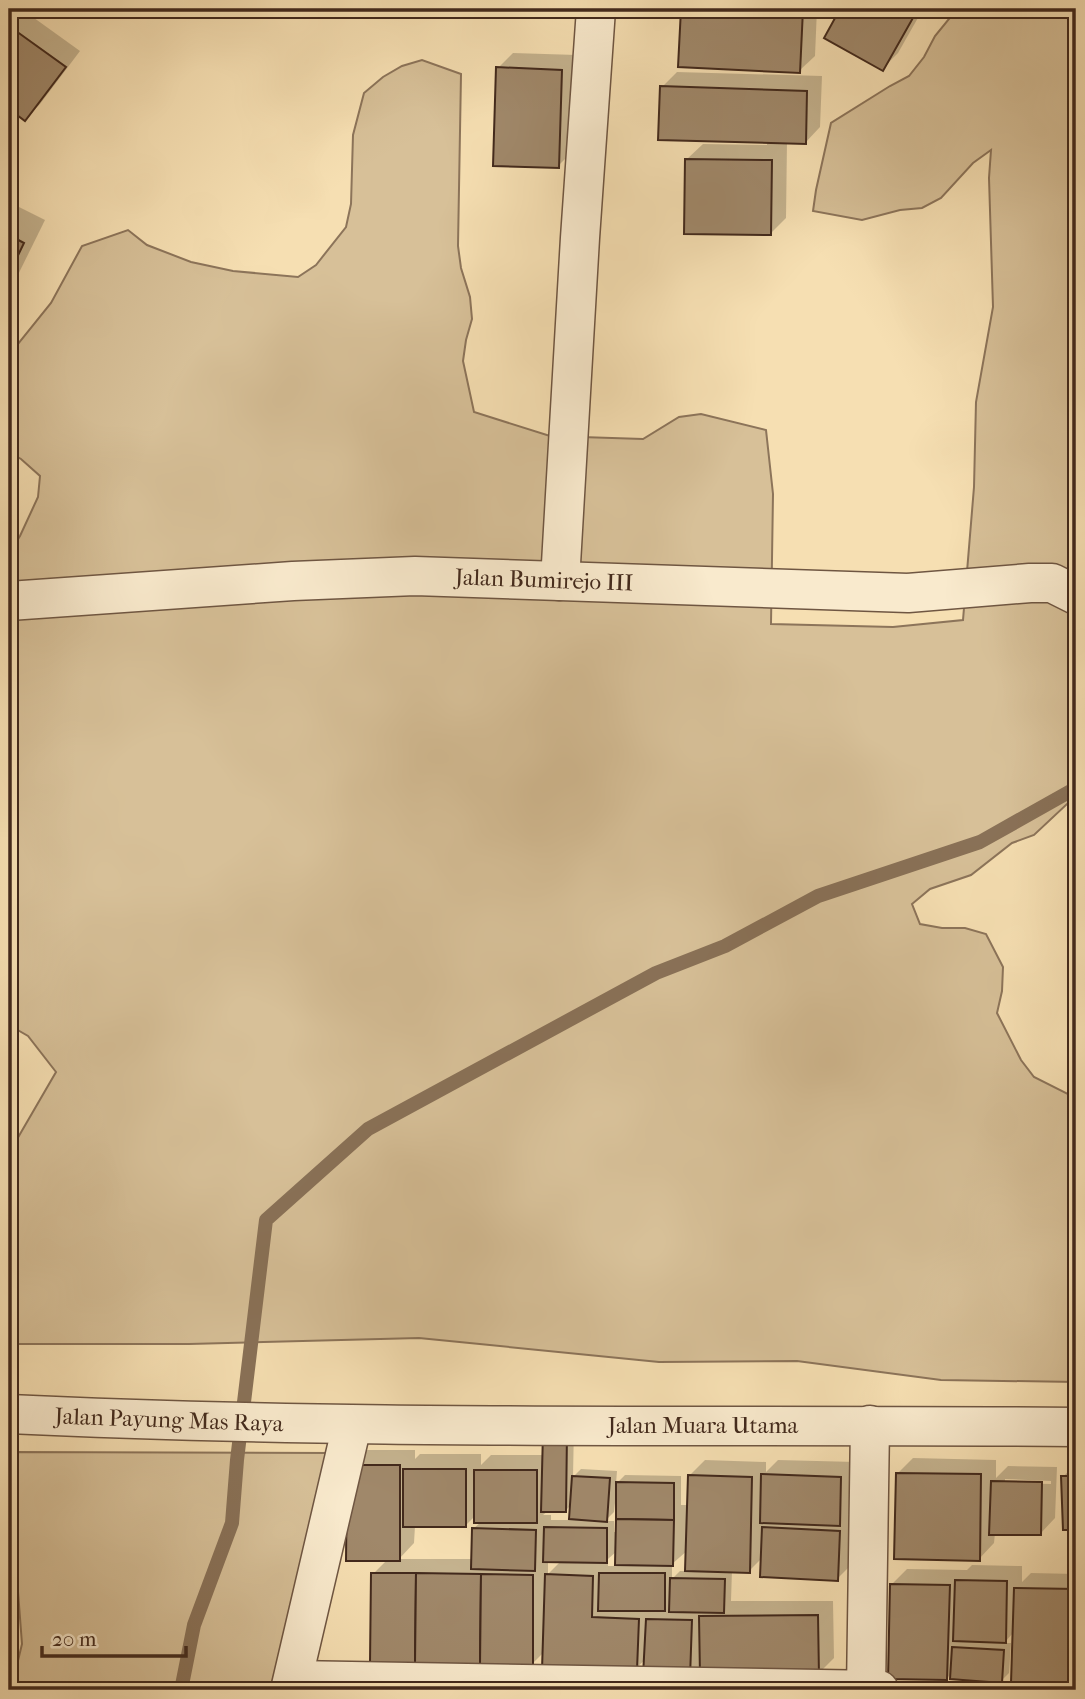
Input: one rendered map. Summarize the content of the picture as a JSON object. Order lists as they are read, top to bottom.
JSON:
{
  "streets": {
    "street": ["Jalan Bumirejo III", "Jalan Payung Mas Raya", "Jalan Muara Utama"]
  },
  "crossings": [
    ["Jalan Payung Mas Raya", "Jalan Muara Utama"]
  ],
  "scale_bar": "20 m"
}
